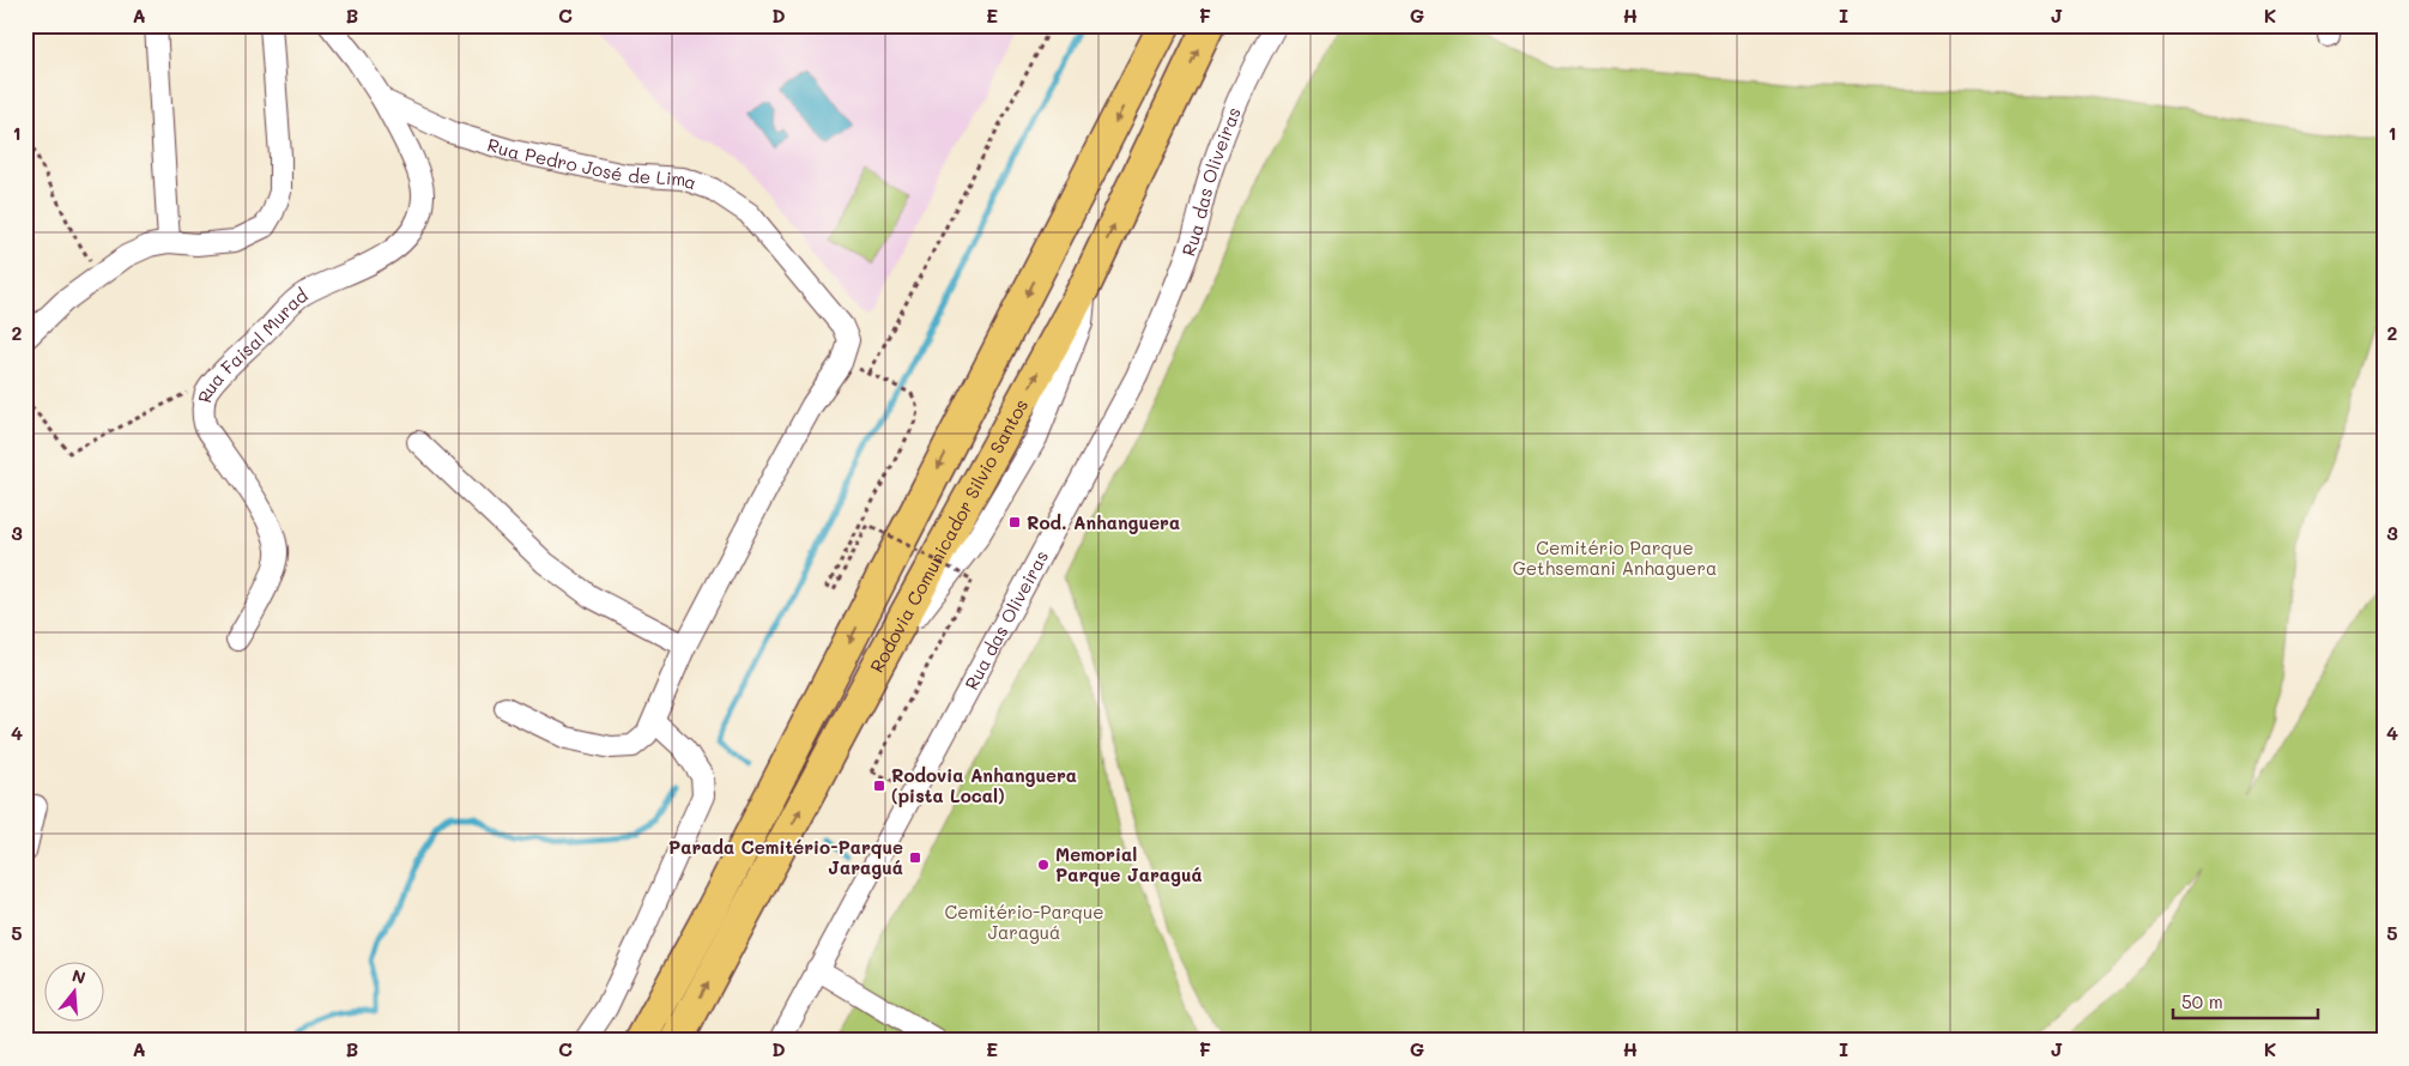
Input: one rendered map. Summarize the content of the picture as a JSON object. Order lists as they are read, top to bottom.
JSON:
{
  "streets": {
    "highway": ["Rodovia Comunicador Silvio Santos"],
    "street": ["Rua Pedro José de Lima", "Rua das Oliveiras", "Rua Faisal Murad"]
  },
  "crossings": [
    ["Rua Pedro José de Lima", "Rua Faisal Murad"]
  ],
  "parks": ["Cemitério Parque Gethsemani Anhaguera", "Cemitério-Parque Jaraguá"],
  "places": {
    "transit": ["Rod. Anhanguera", "Rodovia Anhanguera (pista Local)", "Parada Cemitério-Parque Jaraguá"],
    "other": ["Memorial Parque Jaraguá"]
  },
  "scale_bar": "50 m",
  "north": "top",
  "grid": {
    "columns": [
      "A",
      "B",
      "C",
      "D",
      "E",
      "F",
      "G",
      "H",
      "I",
      "J",
      "K"
    ],
    "rows": [
      "1",
      "2",
      "3",
      "4",
      "5"
    ]
  }
}
